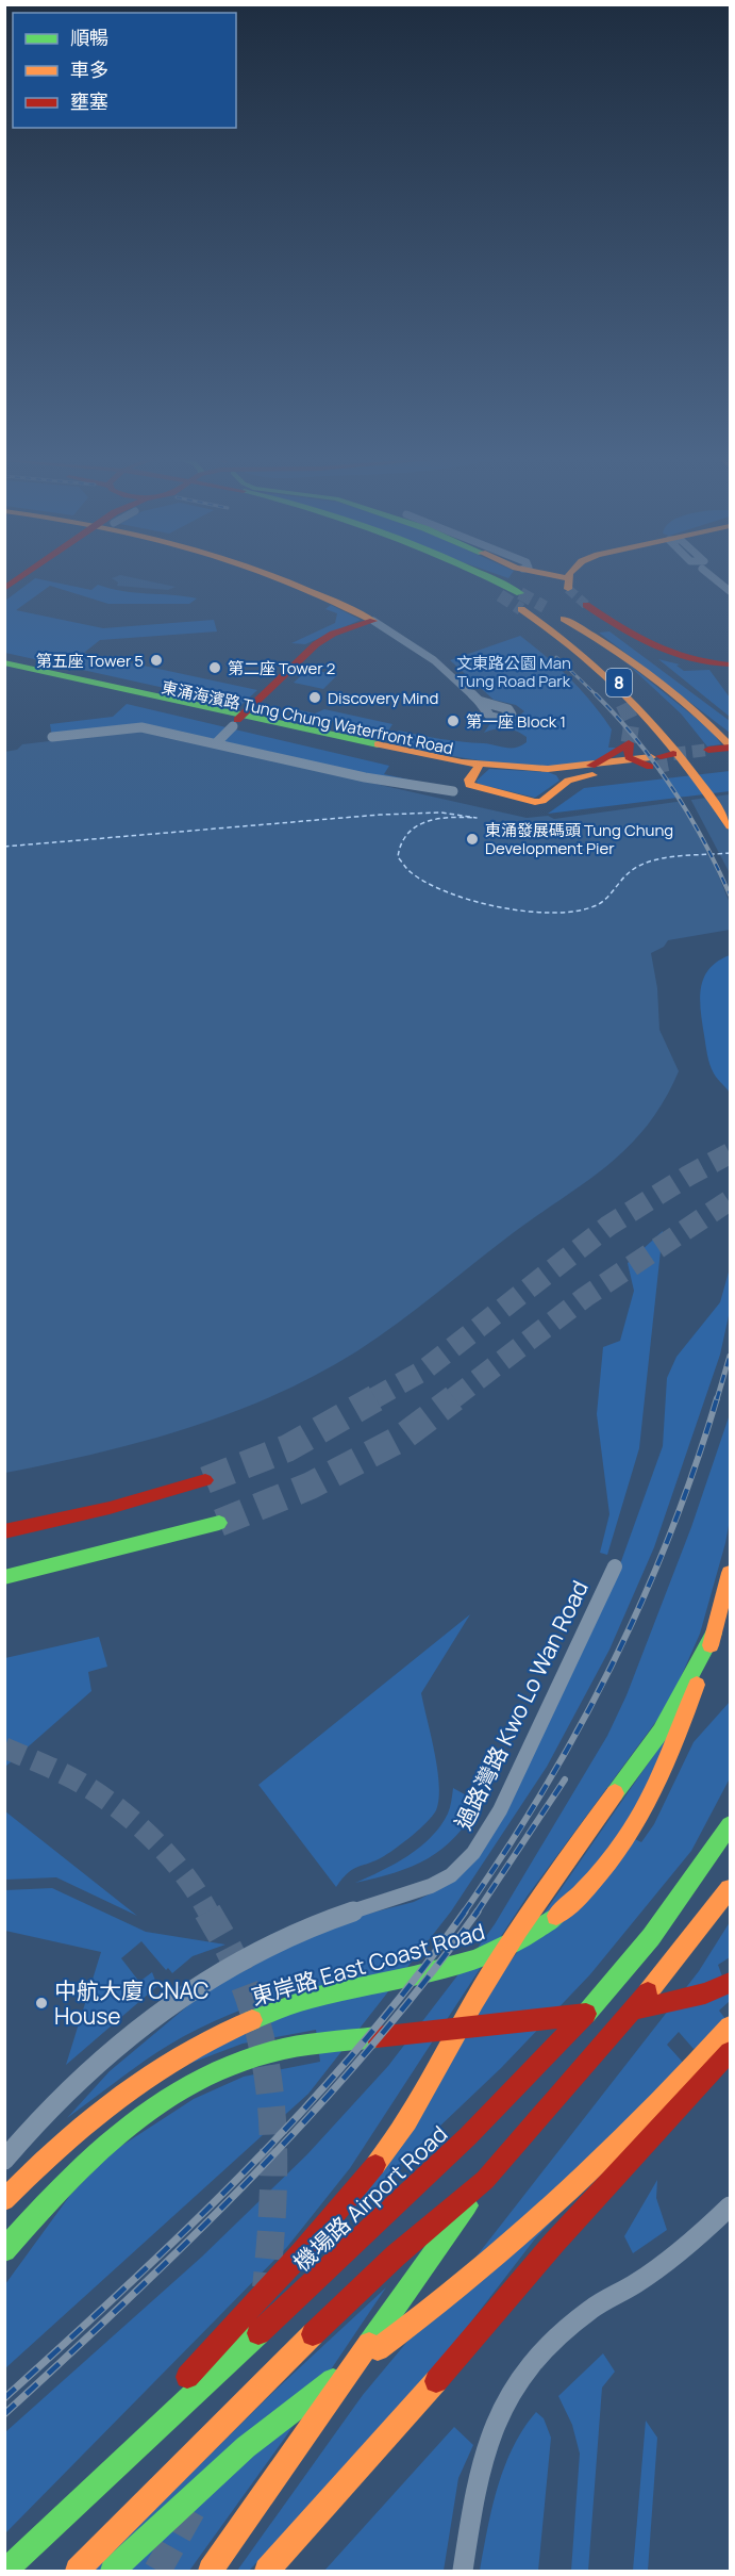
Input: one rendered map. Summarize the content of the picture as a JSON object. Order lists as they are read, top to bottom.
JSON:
{
  "streets": {
    "main road": [
      "8",
      "東涌海濱路 Tung Chung Waterfront Road",
      "東岸路 East Coast Road",
      "機場路 Airport Road"
    ],
    "street": ["過路灣路 Kwo Lo Wan Road"]
  },
  "crossings": [
    ["8", "東涌海濱路 Tung Chung Waterfront Road"]
  ],
  "parks": ["文東路公園 Man Tung Road Park"],
  "places": [
    "第五座 Tower 5",
    "第二座 Tower 2",
    "Discovery Mind",
    "第一座 Block 1",
    "東涌發展碼頭 Tung Chung Development Pier",
    "中航大廈 CNAC House"
  ],
  "legend": ["順暢", "車多", "壅塞"]
}
